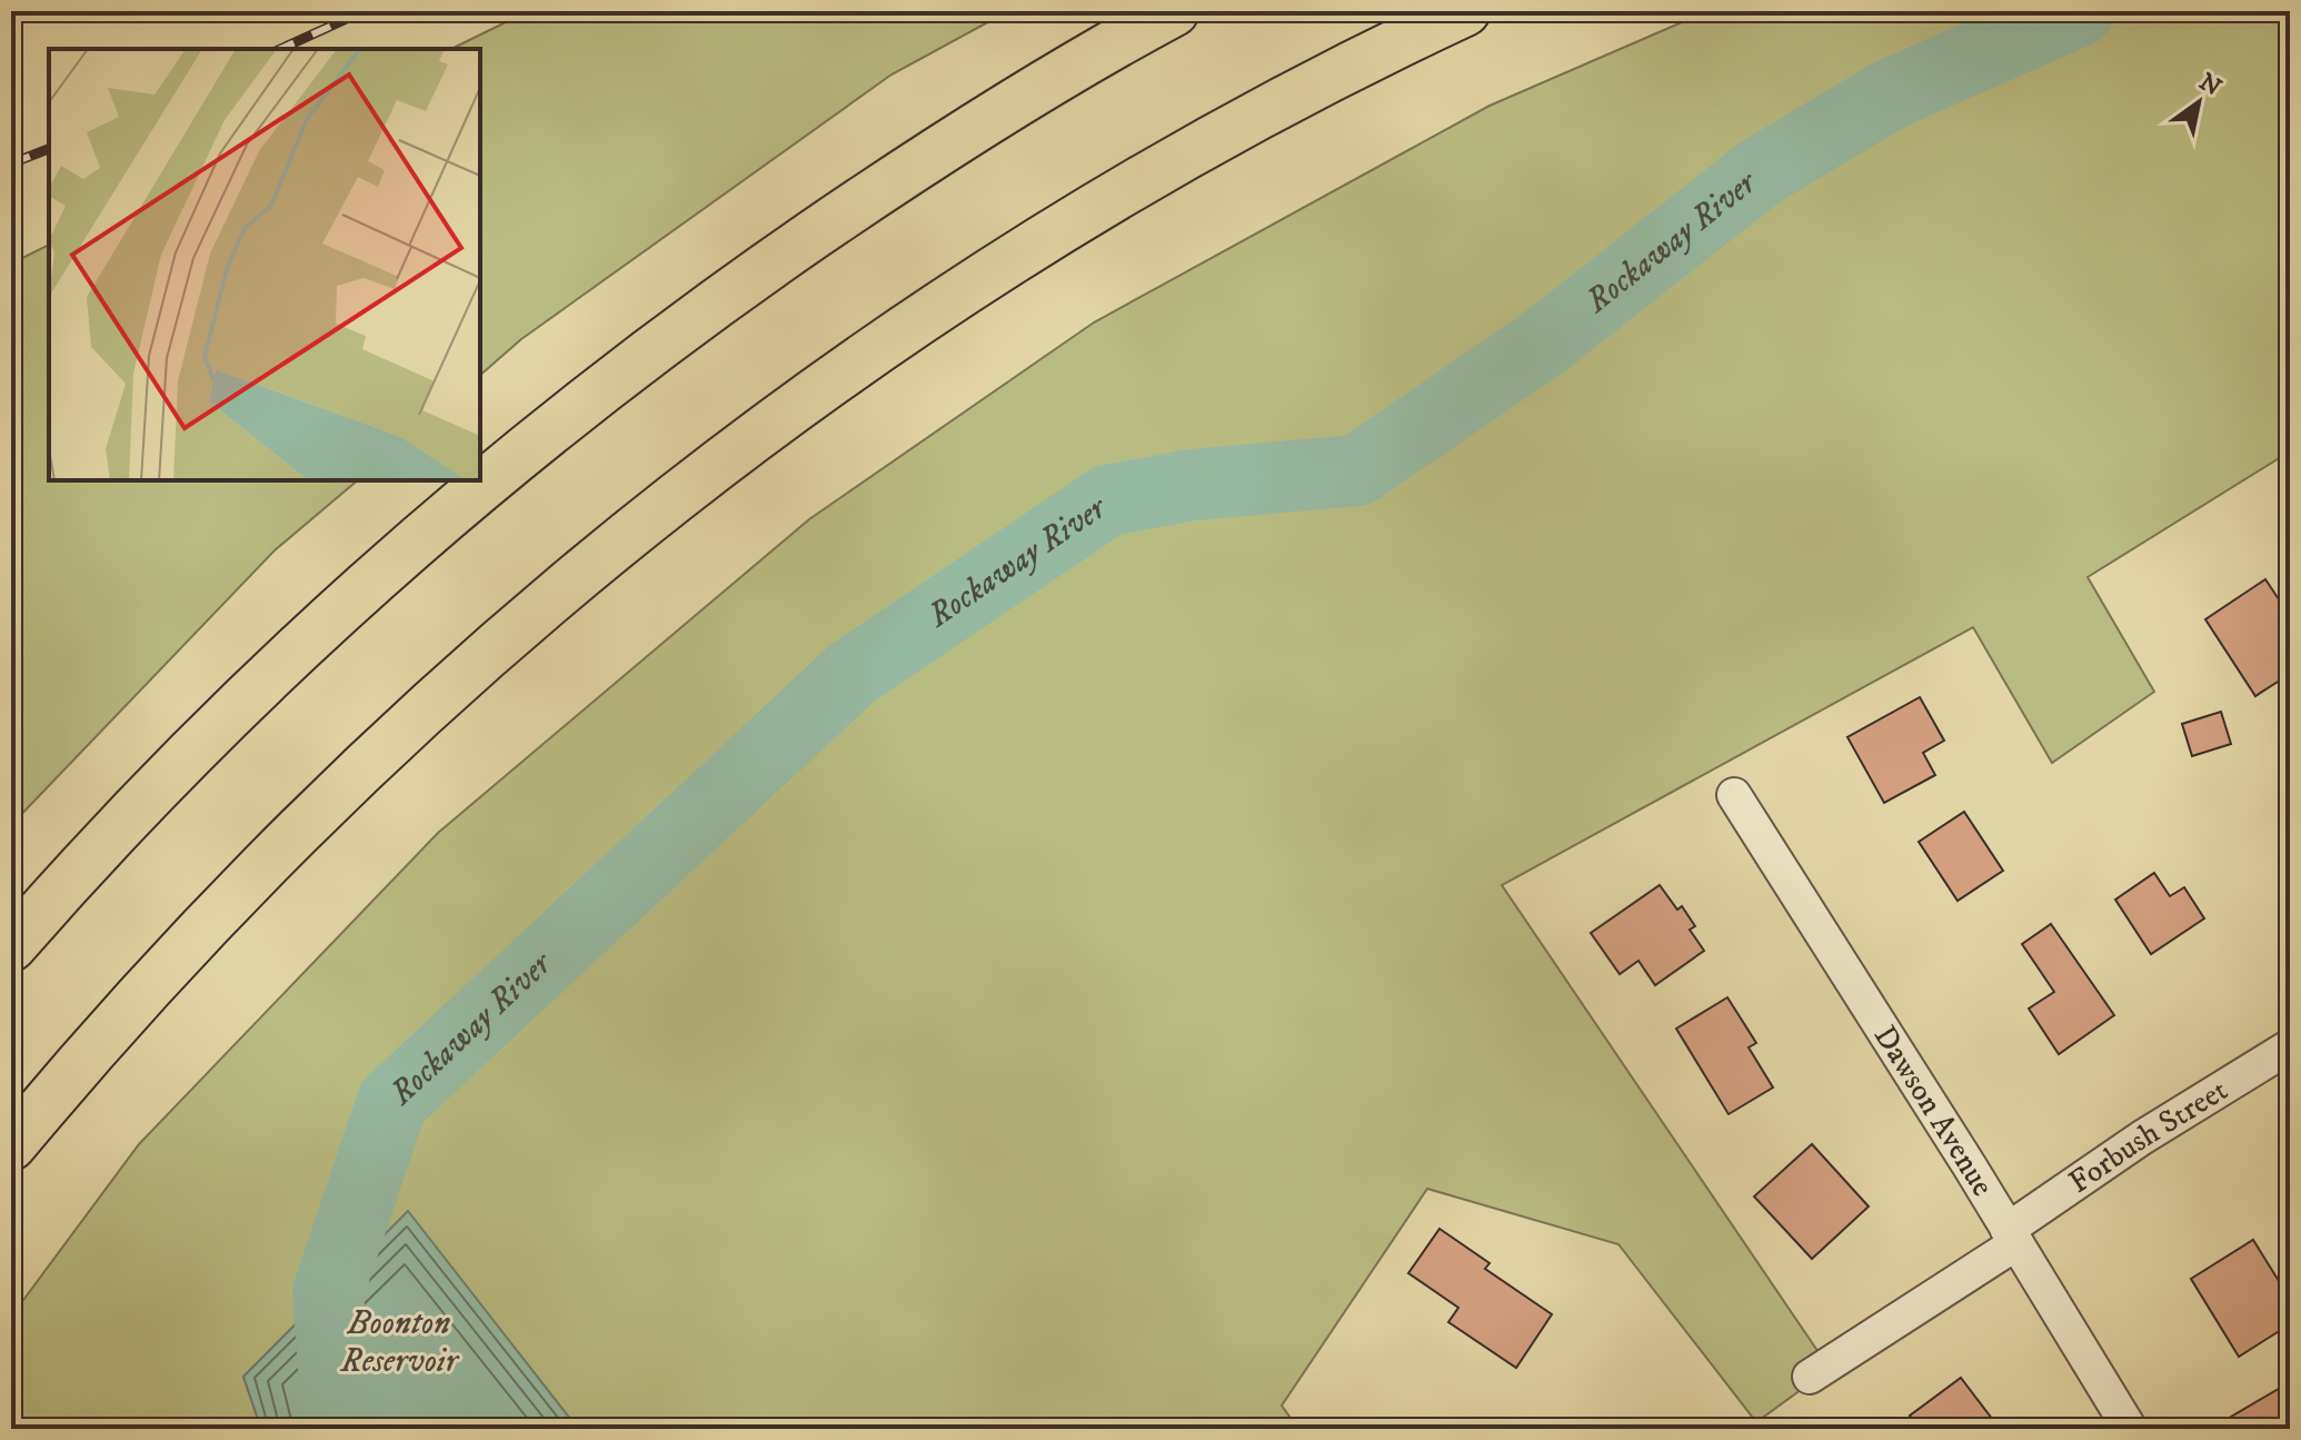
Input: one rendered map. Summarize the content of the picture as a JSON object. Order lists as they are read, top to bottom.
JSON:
{
  "streets": {
    "street": ["Dawson Avenue", "Forbush Street"]
  },
  "crossings": [
    ["Dawson Avenue", "Forbush Street"]
  ],
  "water": ["Rockaway River", "Boonton Reservoir"],
  "north": "top right"
}
